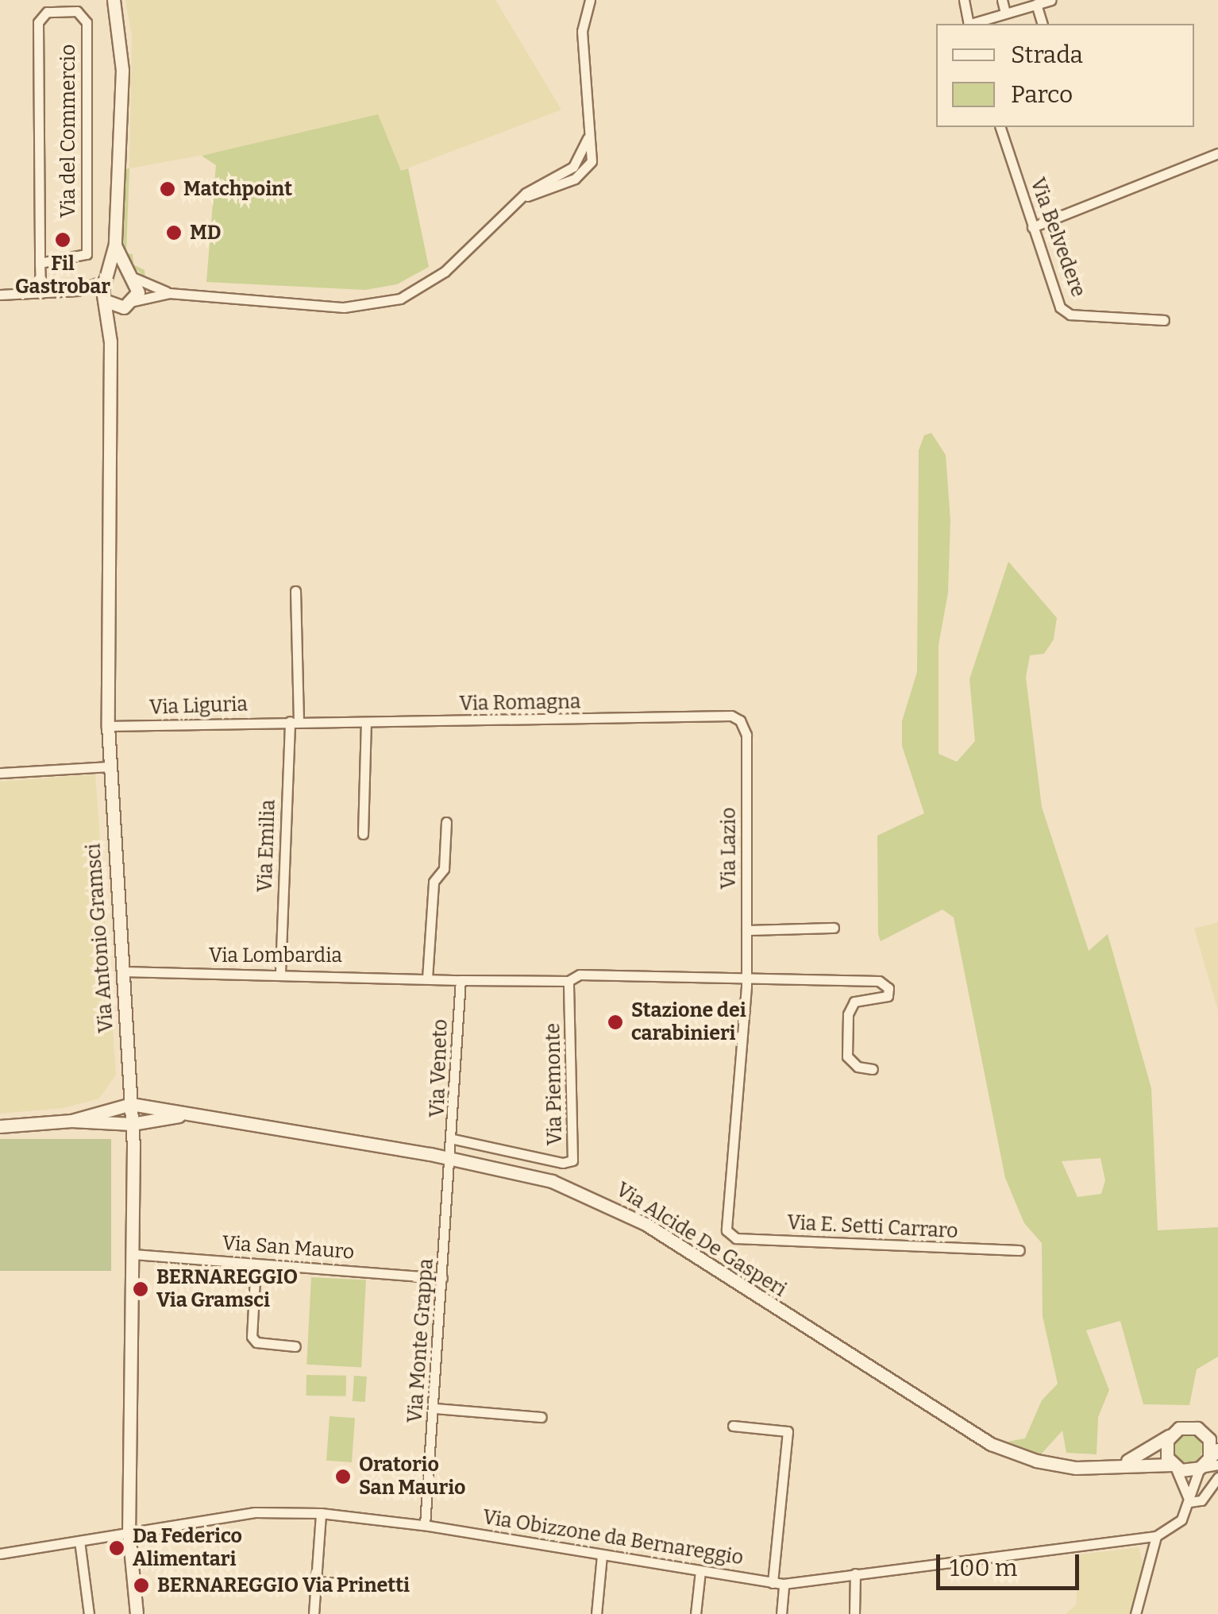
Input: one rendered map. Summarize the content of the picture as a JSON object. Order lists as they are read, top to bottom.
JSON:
{
  "streets": {
    "street": [
      "Via del Commercio",
      "Via Belvedere",
      "Via Romagna",
      "Via Liguria",
      "Via Emilia",
      "Via Lazio",
      "Via Antonio Gramsci",
      "Via Lombardia",
      "Via Veneto",
      "Via Piemonte",
      "Via E. Setti Carraro",
      "Via Alcide De Gasperi",
      "Via San Mauro",
      "Via Monte Grappa",
      "Via Obizzone da Bernareggio"
    ]
  },
  "crossings": [
    ["Via Romagna", "Via Liguria"],
    ["Via Romagna", "Via Emilia"],
    ["Via Romagna", "Via Lazio"],
    ["Via Liguria", "Via Emilia"],
    ["Via Liguria", "Via Antonio Gramsci"],
    ["Via Emilia", "Via Lombardia"],
    ["Via Lazio", "Via Lombardia"],
    ["Via Lazio", "Via E. Setti Carraro"],
    ["Via Antonio Gramsci", "Via Lombardia"],
    ["Via Antonio Gramsci", "Via Alcide De Gasperi"],
    ["Via Antonio Gramsci", "Via San Mauro"],
    ["Via Antonio Gramsci", "Via Obizzone da Bernareggio"],
    ["Via Lombardia", "Via Veneto"],
    ["Via Lombardia", "Via Piemonte"],
    ["Via Veneto", "Via Piemonte"],
    ["Via Veneto", "Via Alcide De Gasperi"],
    ["Via Veneto", "Via Monte Grappa"],
    ["Via Alcide De Gasperi", "Via Monte Grappa"],
    ["Via San Mauro", "Via Monte Grappa"],
    ["Via Monte Grappa", "Via Obizzone da Bernareggio"]
  ],
  "places": [
    "Matchpoint",
    "MD",
    "Fil Gastrobar",
    "Stazione dei carabinieri",
    "BERNAREGGIO Via Gramsci",
    "Oratorio San Maurio",
    "Da Federico Alimentari",
    "BERNAREGGIO Via Prinetti"
  ],
  "legend": ["Strada", "Parco"],
  "scale_bar": "100 m"
}
